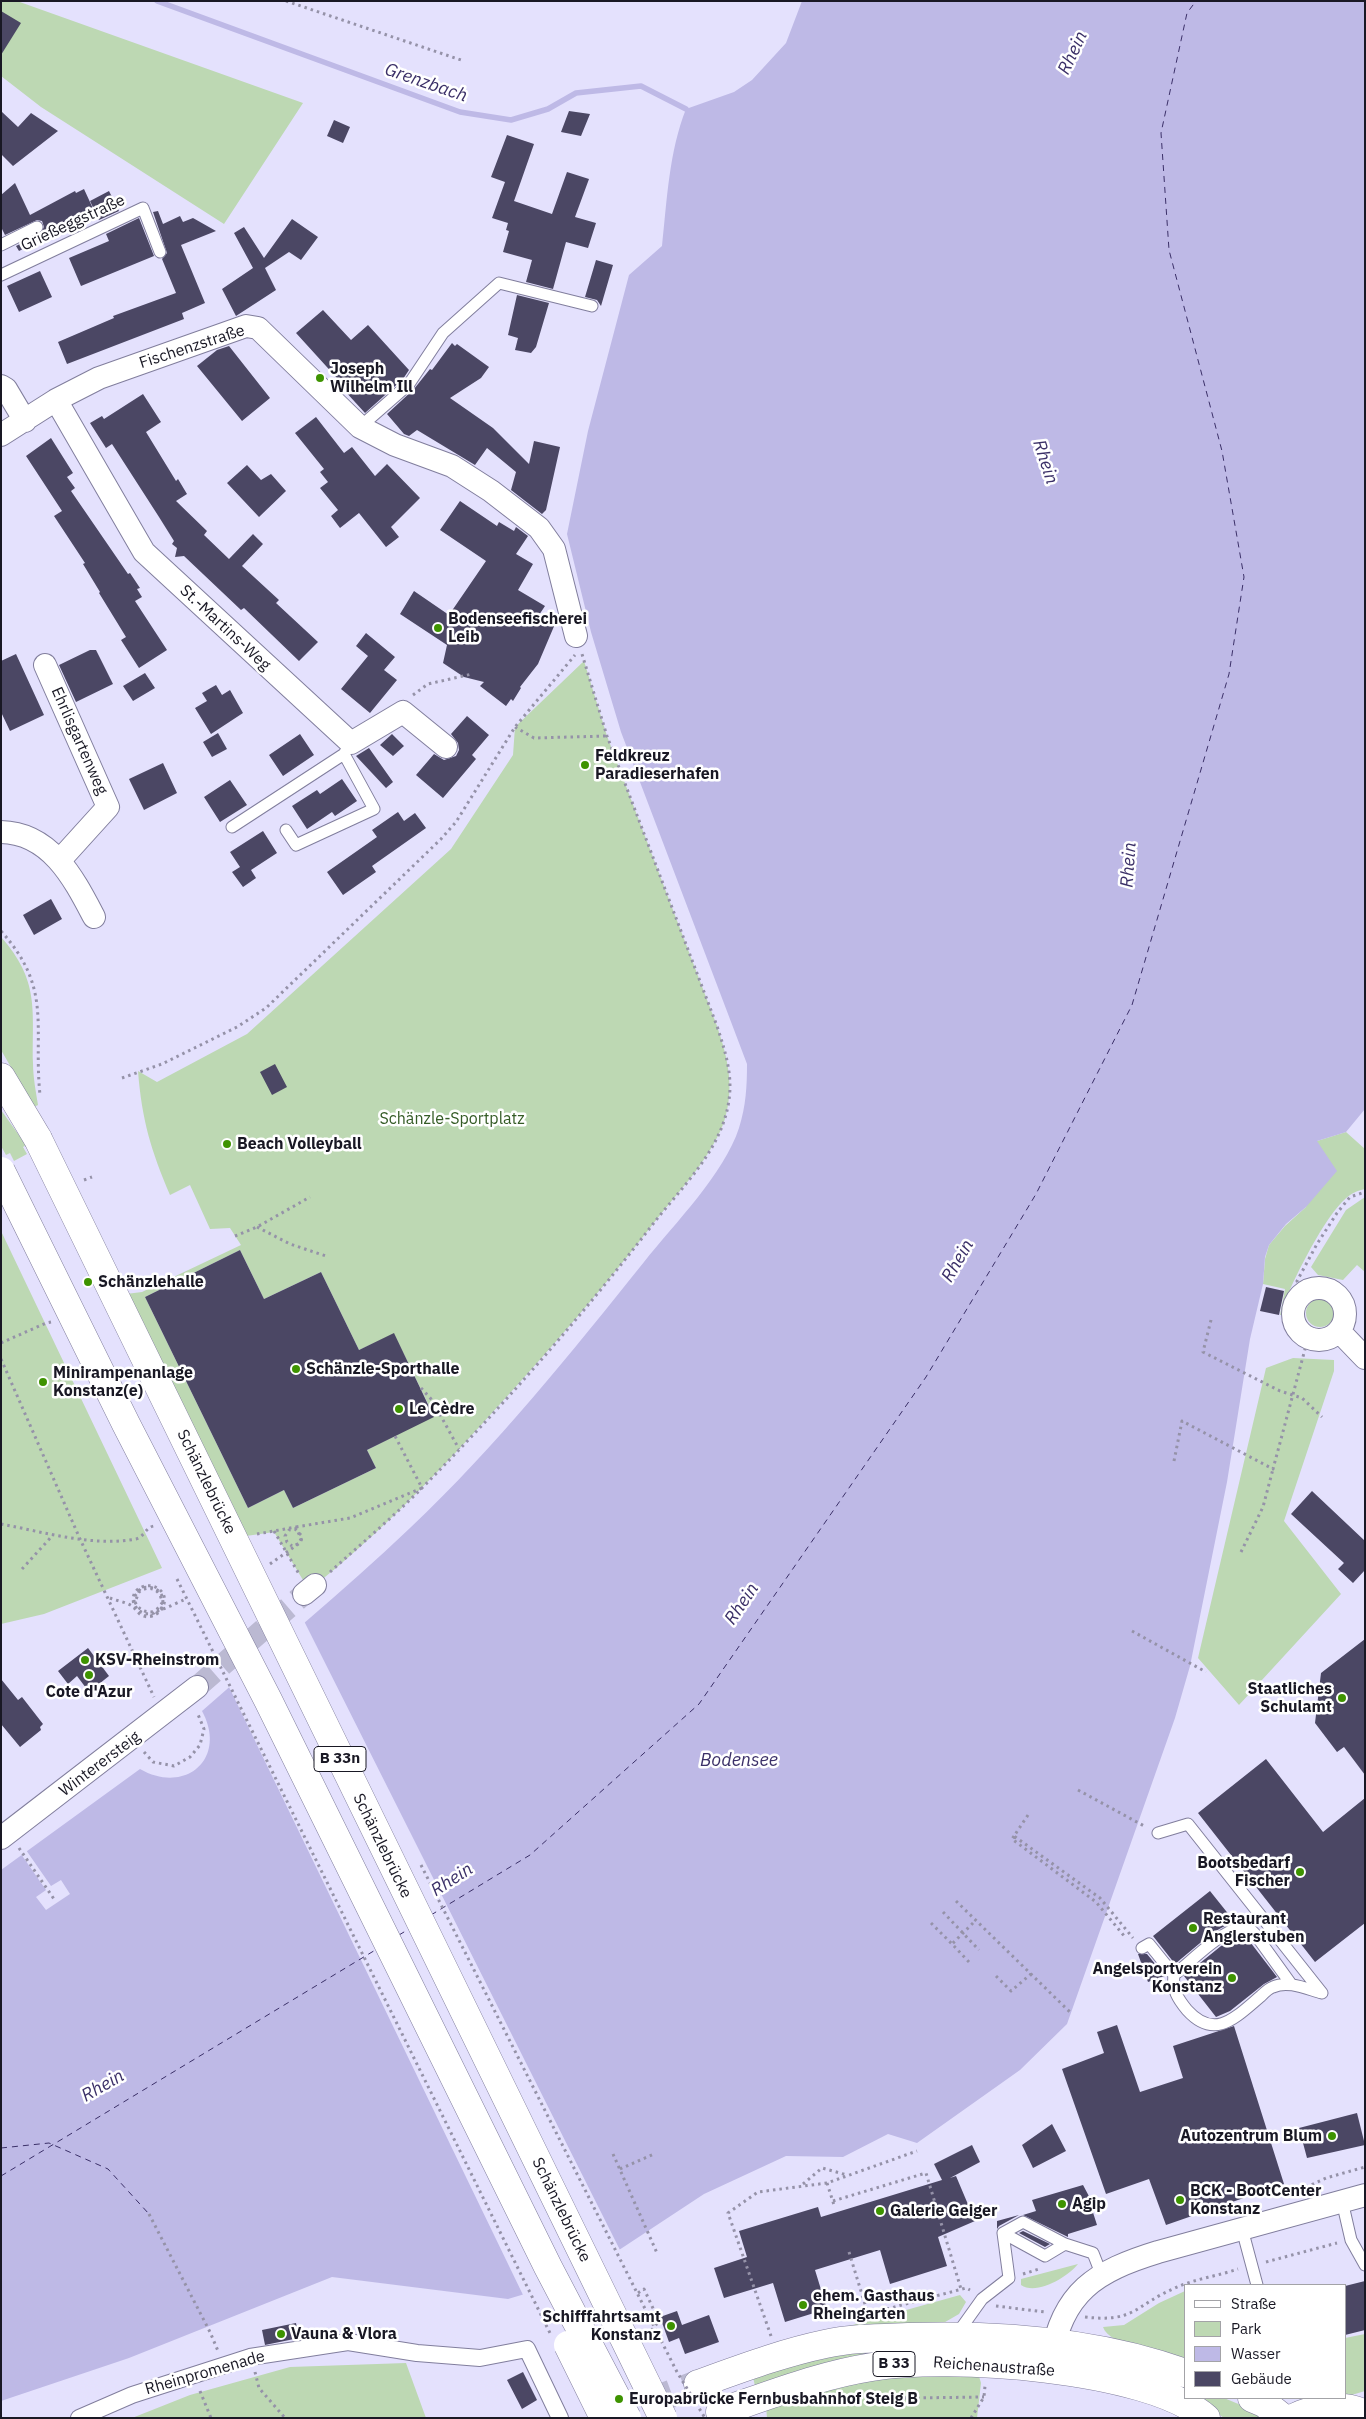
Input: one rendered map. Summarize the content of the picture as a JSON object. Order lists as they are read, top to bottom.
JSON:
{
  "streets": {
    "main road": [
      "Schänzlebrücke",
      "B 33n",
      "B 33",
      "Reichenaustraße"
    ],
    "street": [
      "Fischenzstraße",
      "St.-Martins-Weg",
      "Ehrlisgartenweg",
      "Winterersteig",
      "Rheinpromenade"
    ],
    "lane": ["Grießeggstraße"]
  },
  "crossings": [
    ["Fischenzstraße", "St.-Martins-Weg"],
    ["Schänzlebrücke", "B 33n"],
    ["Schänzlebrücke", "Reichenaustraße"]
  ],
  "water": ["Rhein", "Grenzbach", "Bodensee"],
  "parks": ["Schänzle-Sportplatz"],
  "places": [
    "Joseph Wilhelm Ill",
    "Bodenseefischerei Leib",
    "Feldkreuz Paradieserhafen",
    "Beach Volleyball",
    "Schänzlehalle",
    "Schänzle-Sporthalle",
    "Minirampenanlage Konstanz(e)",
    "Le Cèdre",
    "KSV-Rheinstrom",
    "Cote d'Azur",
    "Staatliches Schulamt",
    "Bootsbedarf Fischer",
    "Restaurant Anglerstuben",
    "Angelsportverein Konstanz",
    "Autozentrum Blum",
    "BCK - BootCenter Konstanz",
    "Agip",
    "Galerie Geiger",
    "ehem. Gasthaus Rheingarten",
    "Schifffahrtsamt Konstanz",
    "Vauna & Vlora",
    "Europabrücke Fernbusbahnhof Steig B"
  ],
  "legend": [
    "Straße",
    "Park",
    "Wasser",
    "Gebäude"
  ]
}
